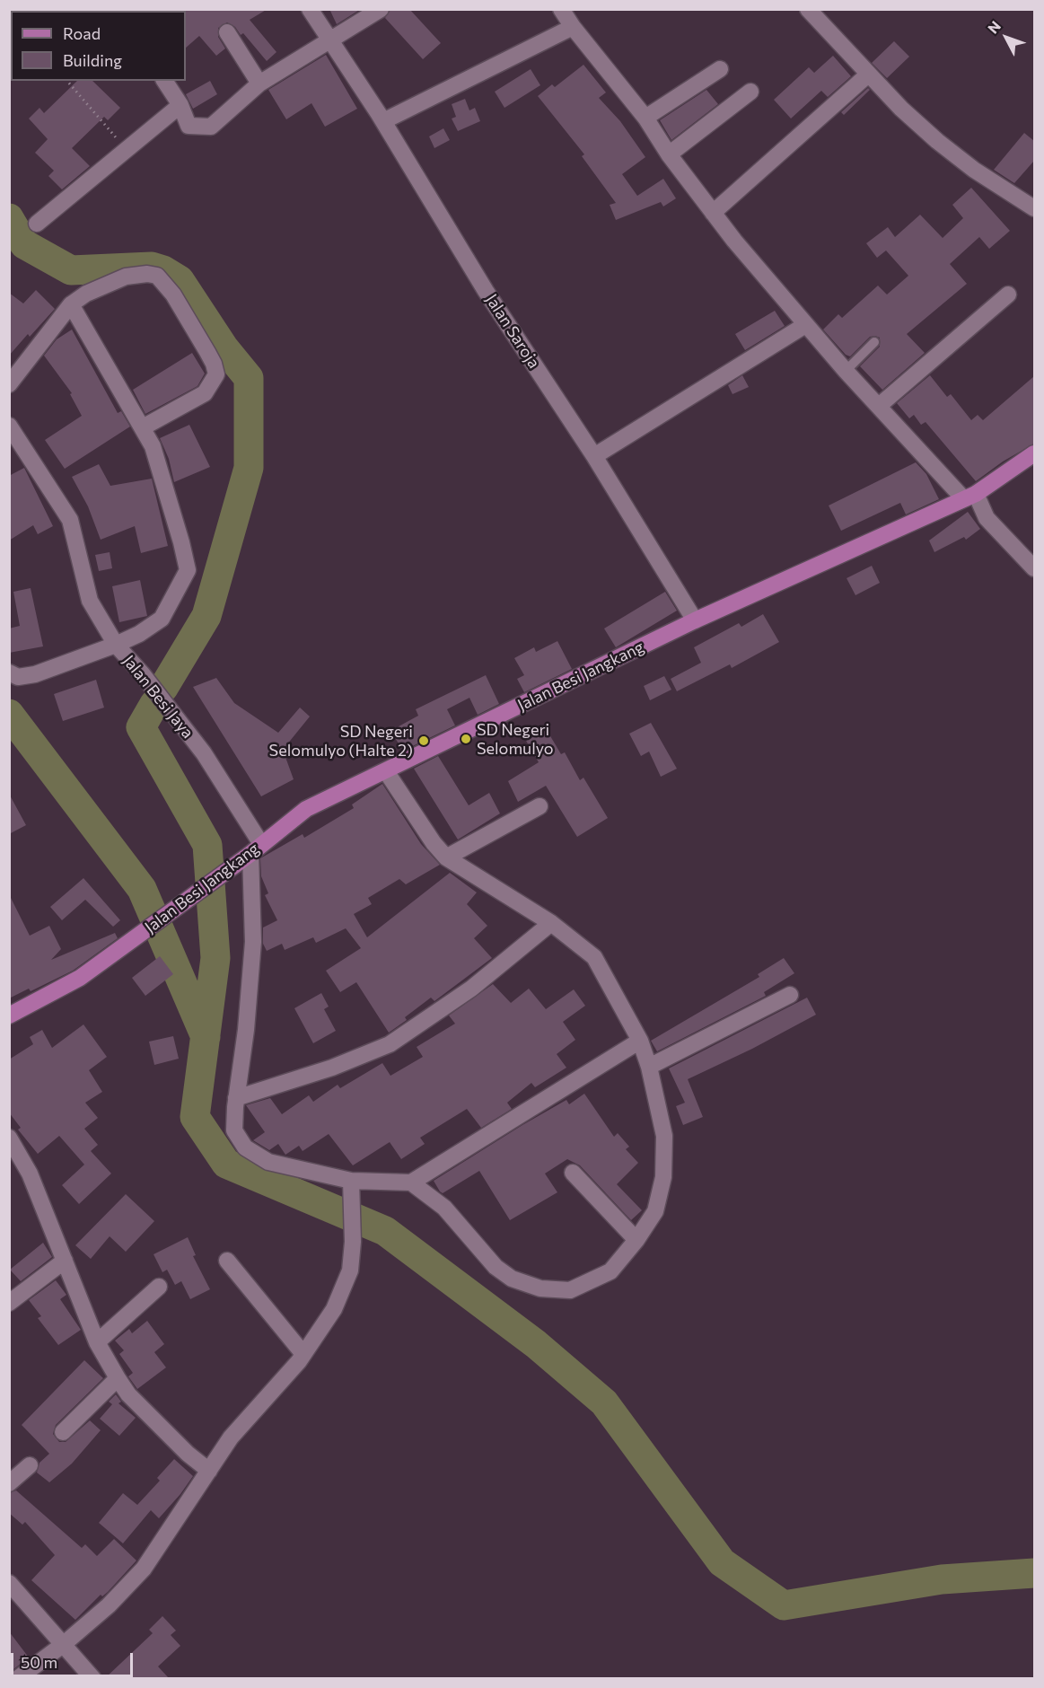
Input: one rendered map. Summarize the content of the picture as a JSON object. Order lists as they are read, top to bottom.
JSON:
{
  "streets": {
    "main road": ["Jalan Besi Jangkang"],
    "street": ["Jalan Saroja", "Jalan Besi Jaya"]
  },
  "crossings": [
    ["Jalan Saroja", "Jalan Besi Jangkang"],
    ["Jalan Besi Jangkang", "Jalan Besi Jaya"]
  ],
  "places": ["SD Negeri Selomulyo", "SD Negeri Selomulyo (Halte 2)"],
  "legend": ["Road", "Building"],
  "scale_bar": "50 m",
  "north": "top left"
}
